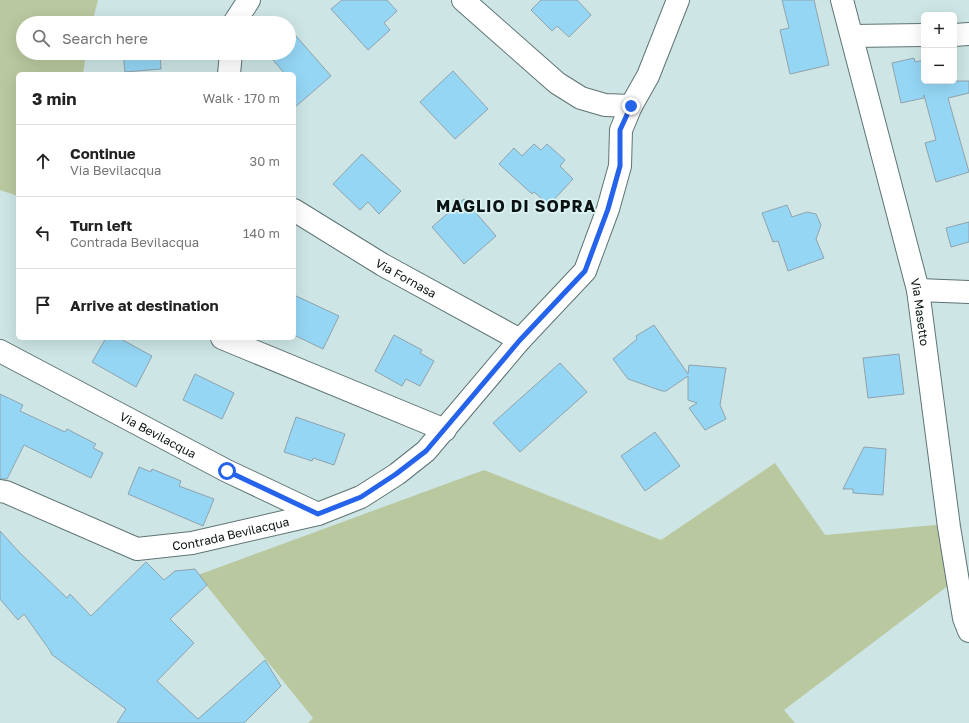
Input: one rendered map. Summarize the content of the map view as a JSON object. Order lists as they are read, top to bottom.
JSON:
{
  "streets": {
    "street": [
      "Via Fornasa",
      "Via Masetto",
      "Via Bevilacqua",
      "Contrada Bevilacqua"
    ]
  },
  "crossings": [
    ["Via Fornasa", "Contrada Bevilacqua"],
    ["Via Bevilacqua", "Contrada Bevilacqua"]
  ],
  "districts": ["MAGLIO DI SOPRA"],
  "page": {
    "map_buttons": ["+", "−"],
    "search": "Search here",
    "heading": ["3 min", "Walk · 170 m"],
    "list": [
      ["Continue", "Via Bevilacqua", "30 m"],
      ["Turn left", "Contrada Bevilacqua", "140 m"],
      "Arrive at destination"
    ]
  }
}
